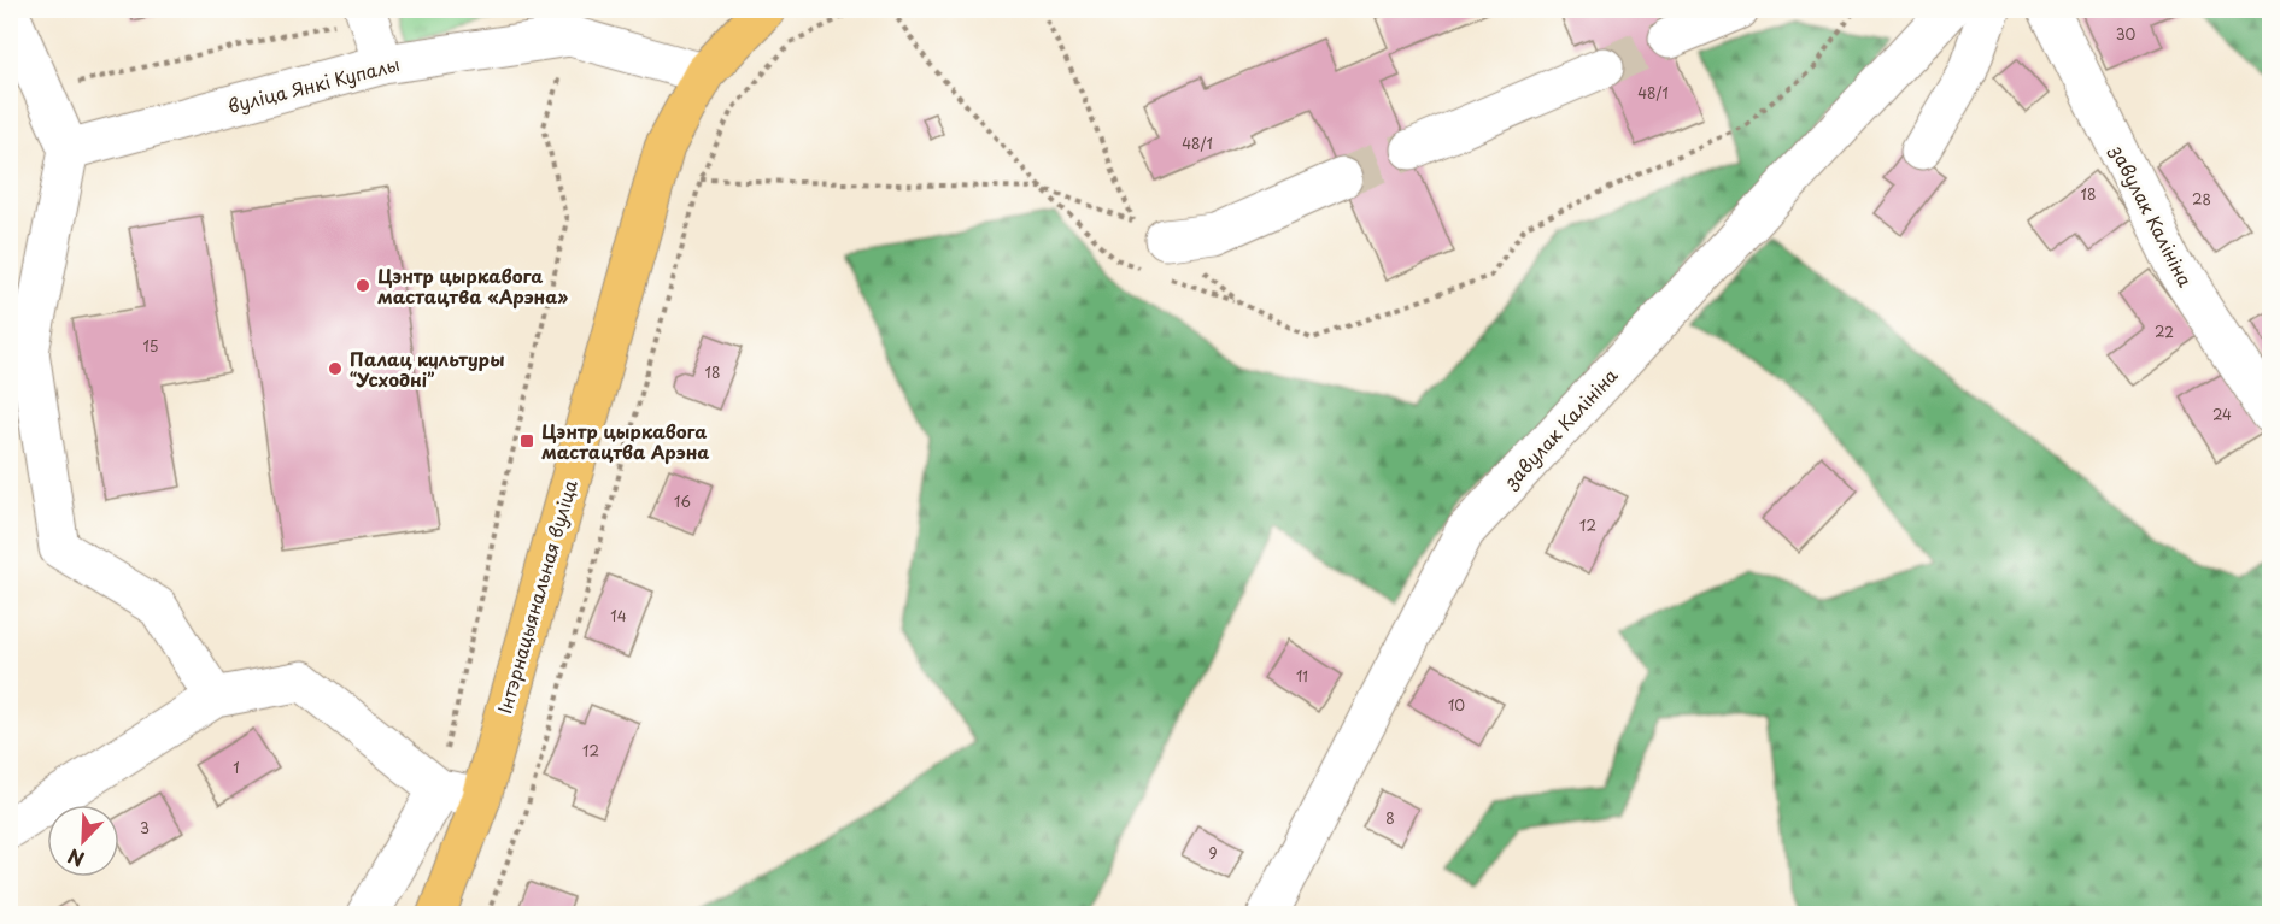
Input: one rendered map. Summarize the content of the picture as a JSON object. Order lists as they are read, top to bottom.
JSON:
{
  "streets": {
    "main road": ["Інтэрнацыянальная вуліца"],
    "street": ["вуліца Янкі Купалы", "завулак Калініна"]
  },
  "crossings": [
    ["вуліца Янкі Купалы", "Інтэрнацыянальная вуліца"]
  ],
  "places": {
    "other": ["Цэнтр цыркавога мастацтва «Арэна»", "Палац культуры “Усходні”"],
    "transit": ["Цэнтр цыркавога мастацтва Арэна"]
  },
  "house_numbers": [
    "30",
    "48/1",
    "48/1",
    "18",
    "28",
    "22",
    "15",
    "18",
    "24",
    "16",
    "12",
    "14",
    "11",
    "10",
    "12",
    "1",
    "8",
    "3",
    "9"
  ],
  "north": "bottom left"
}
